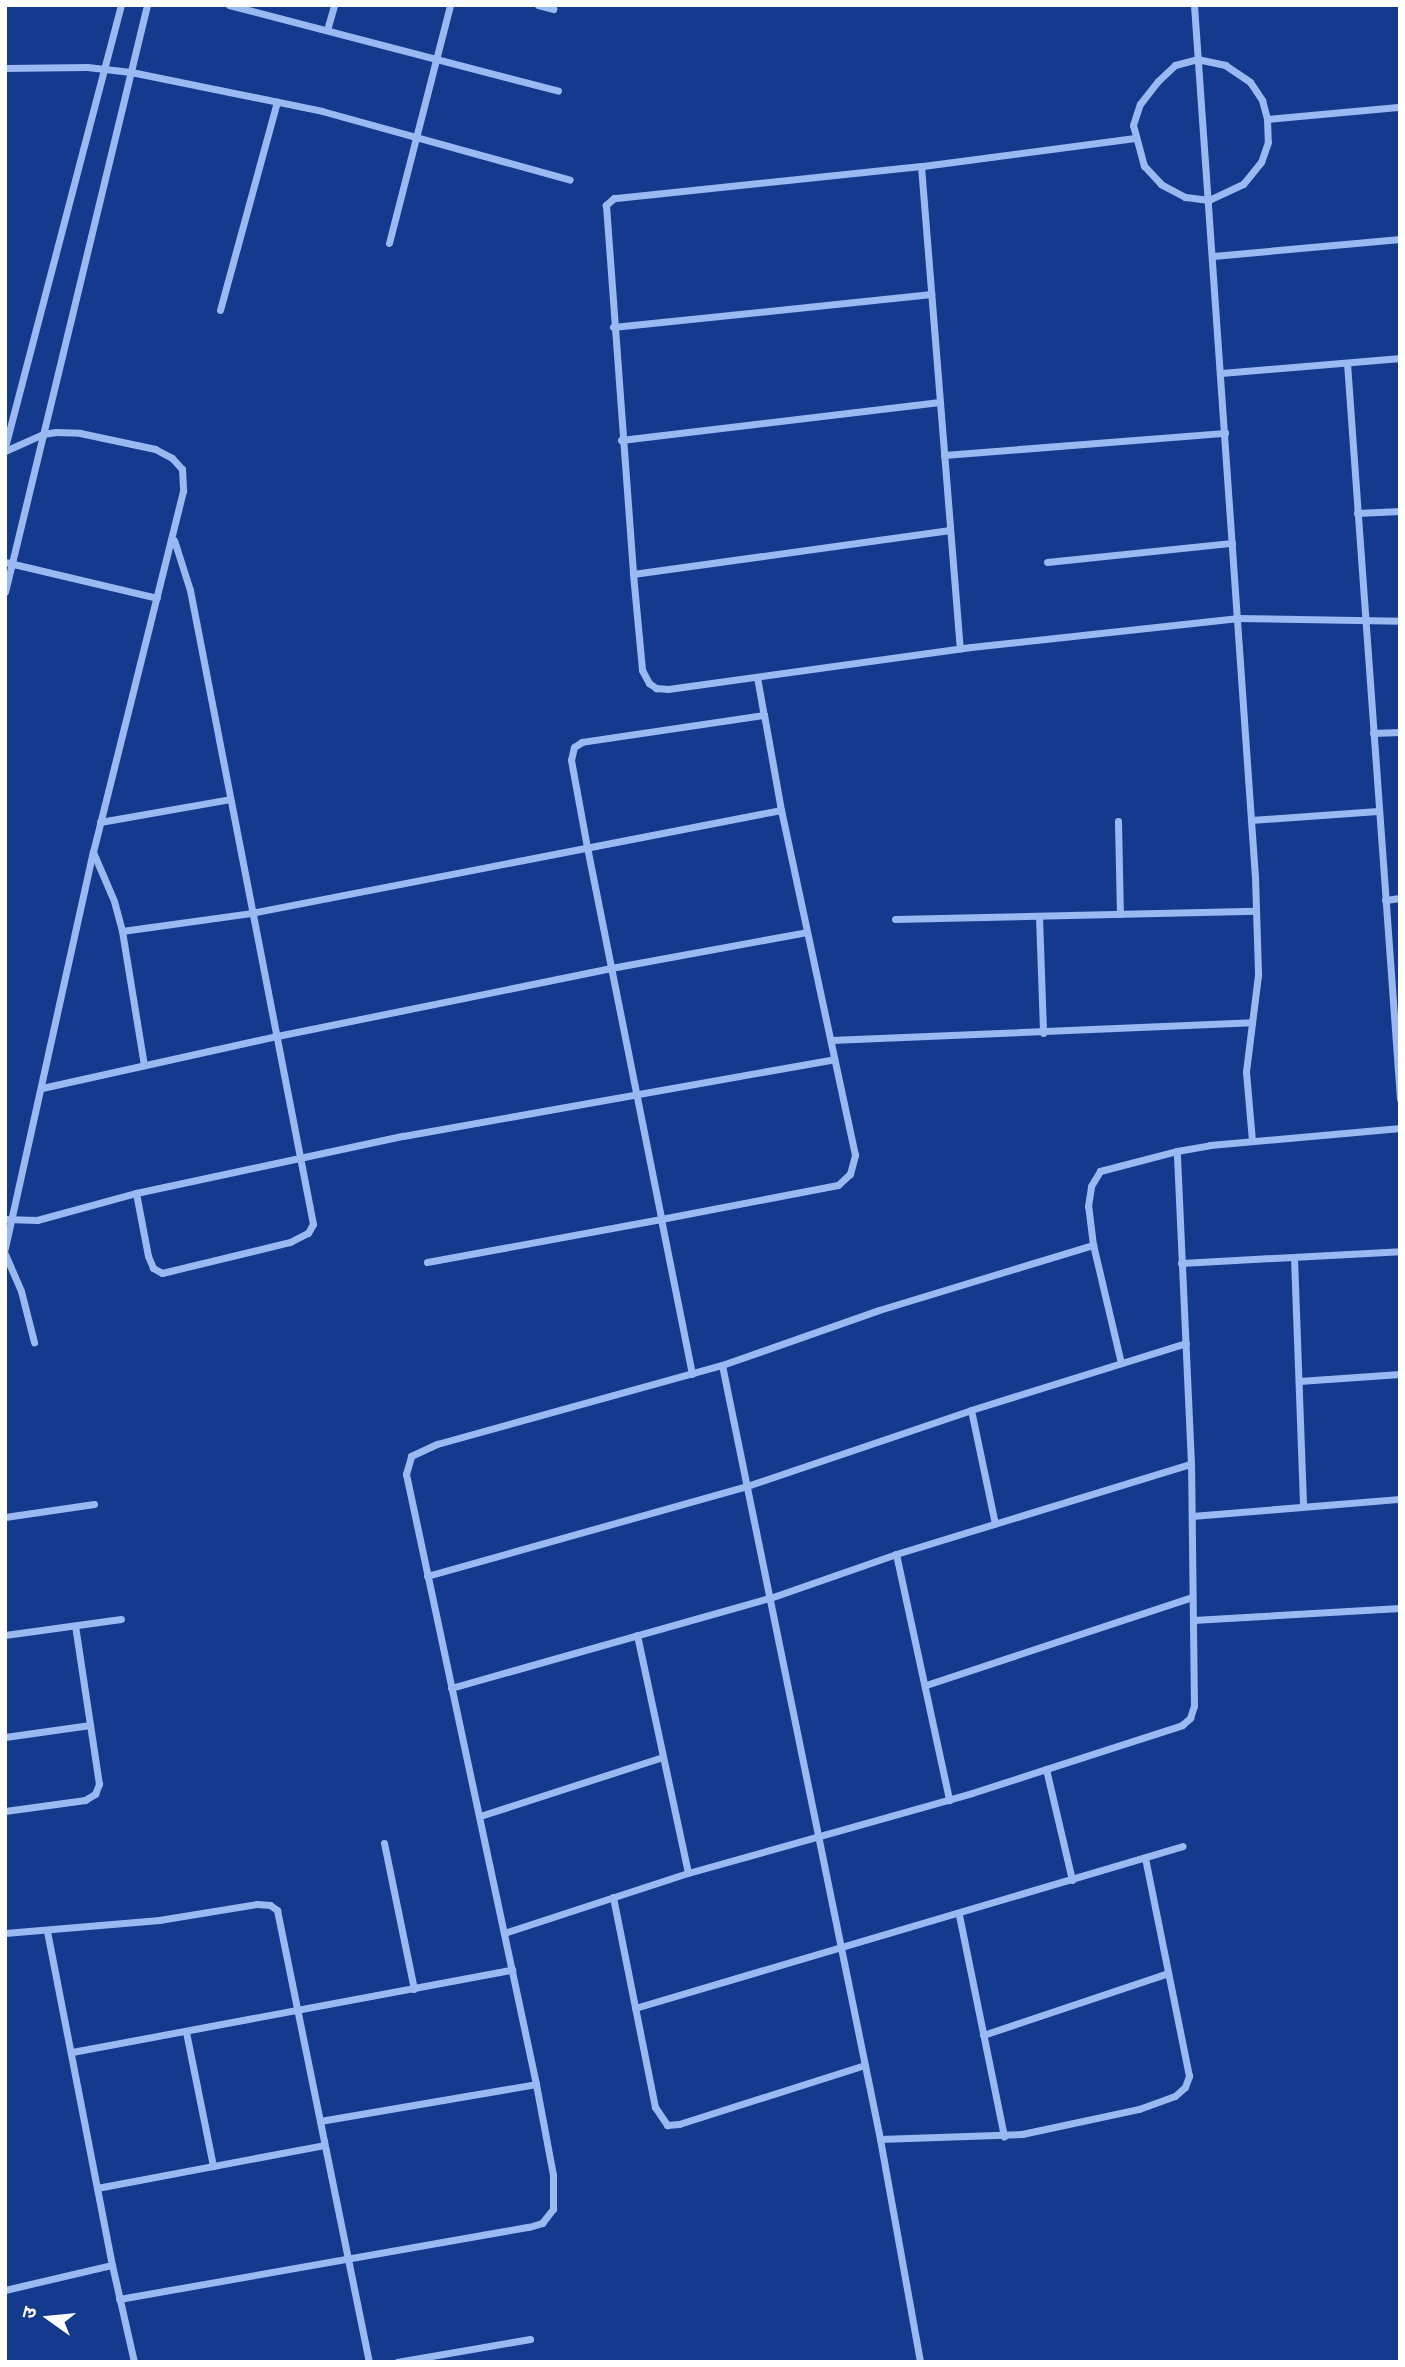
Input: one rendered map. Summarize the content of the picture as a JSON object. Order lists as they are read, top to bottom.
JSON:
{
  "north": "left"
}
